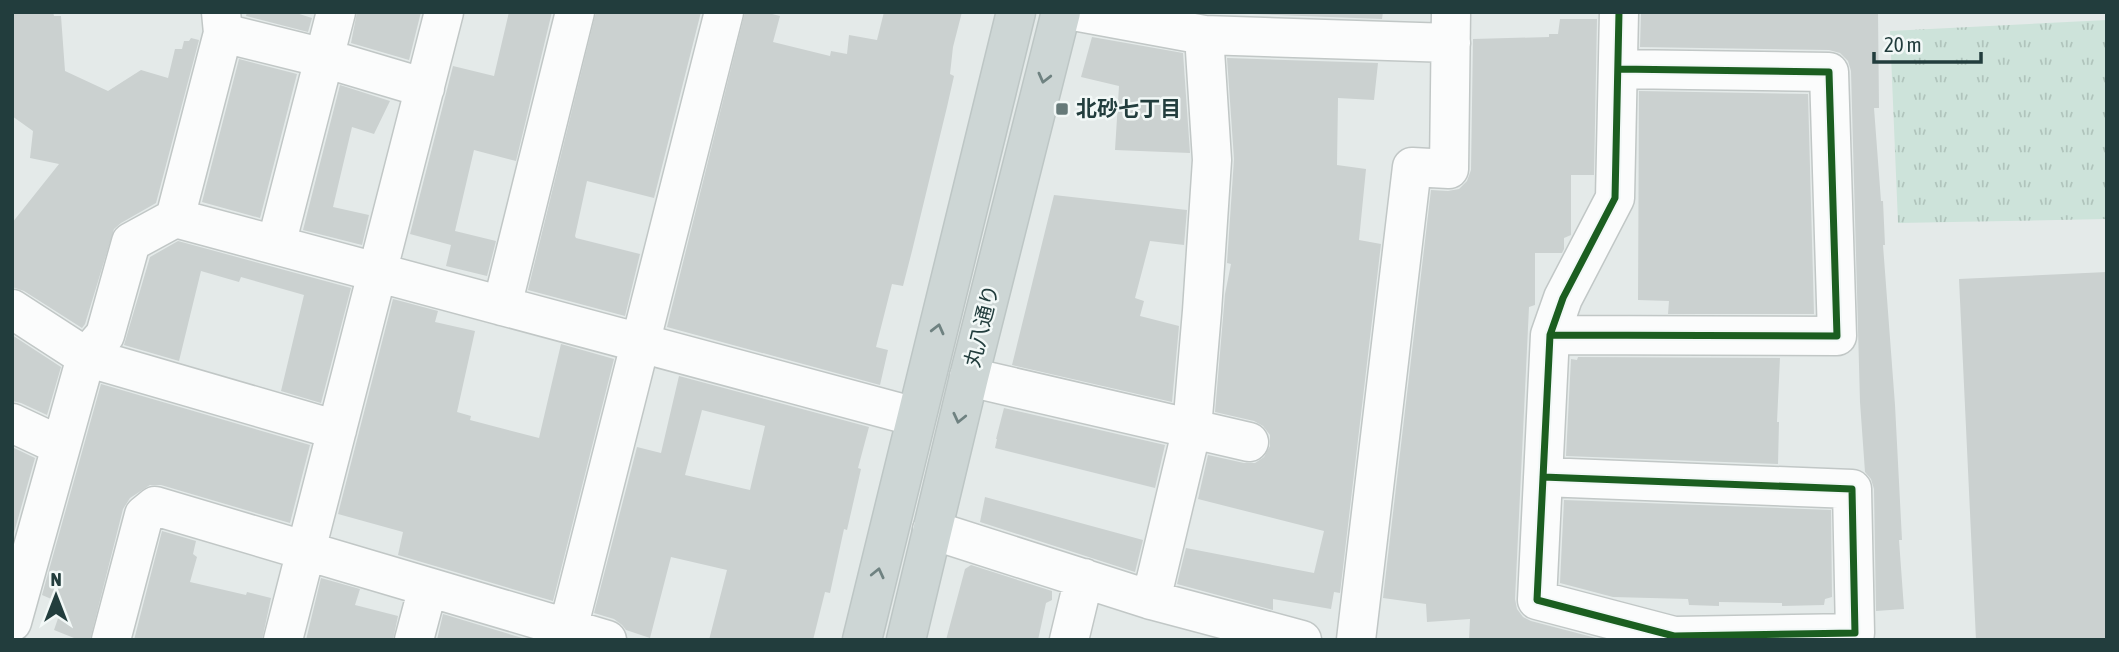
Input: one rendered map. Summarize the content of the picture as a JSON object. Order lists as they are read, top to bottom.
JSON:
{
  "streets": {
    "main road": ["丸八通り"]
  },
  "places": {
    "transit": ["北砂七丁目"]
  },
  "scale_bar": "20 m",
  "north": "top"
}
